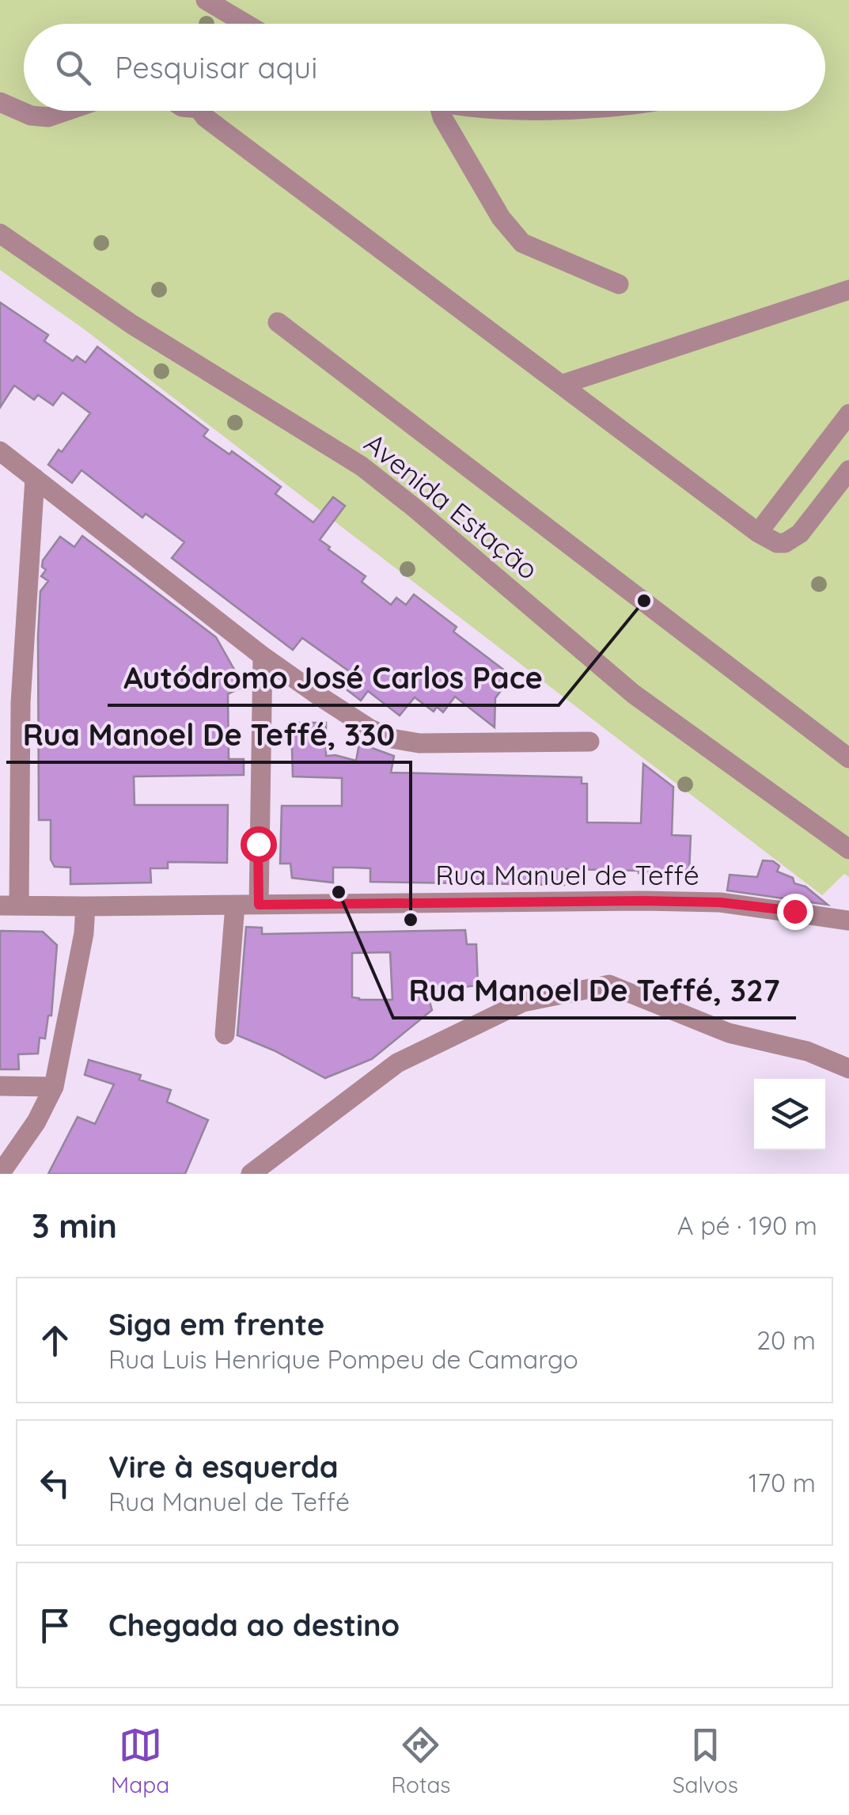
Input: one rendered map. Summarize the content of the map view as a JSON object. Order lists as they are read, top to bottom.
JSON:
{
  "streets": {
    "street": ["Avenida Estação", "Rua Manuel de Teffé"]
  },
  "places": ["Autódromo José Carlos Pace", "Rua Manoel De Teffé, 327", "Rua Manoel De Teffé, 330"],
  "page": {
    "search": "Pesquisar aqui",
    "heading": ["3 min", "A pé · 190 m"],
    "list": [
      ["Siga em frente", "Rua Luis Henrique Pompeu de Camargo", "20 m"],
      ["Vire à esquerda", "Rua Manuel de Teffé", "170 m"],
      "Chegada ao destino"
    ],
    "nav": ["Mapa", "Rotas", "Salvos"]
  }
}
